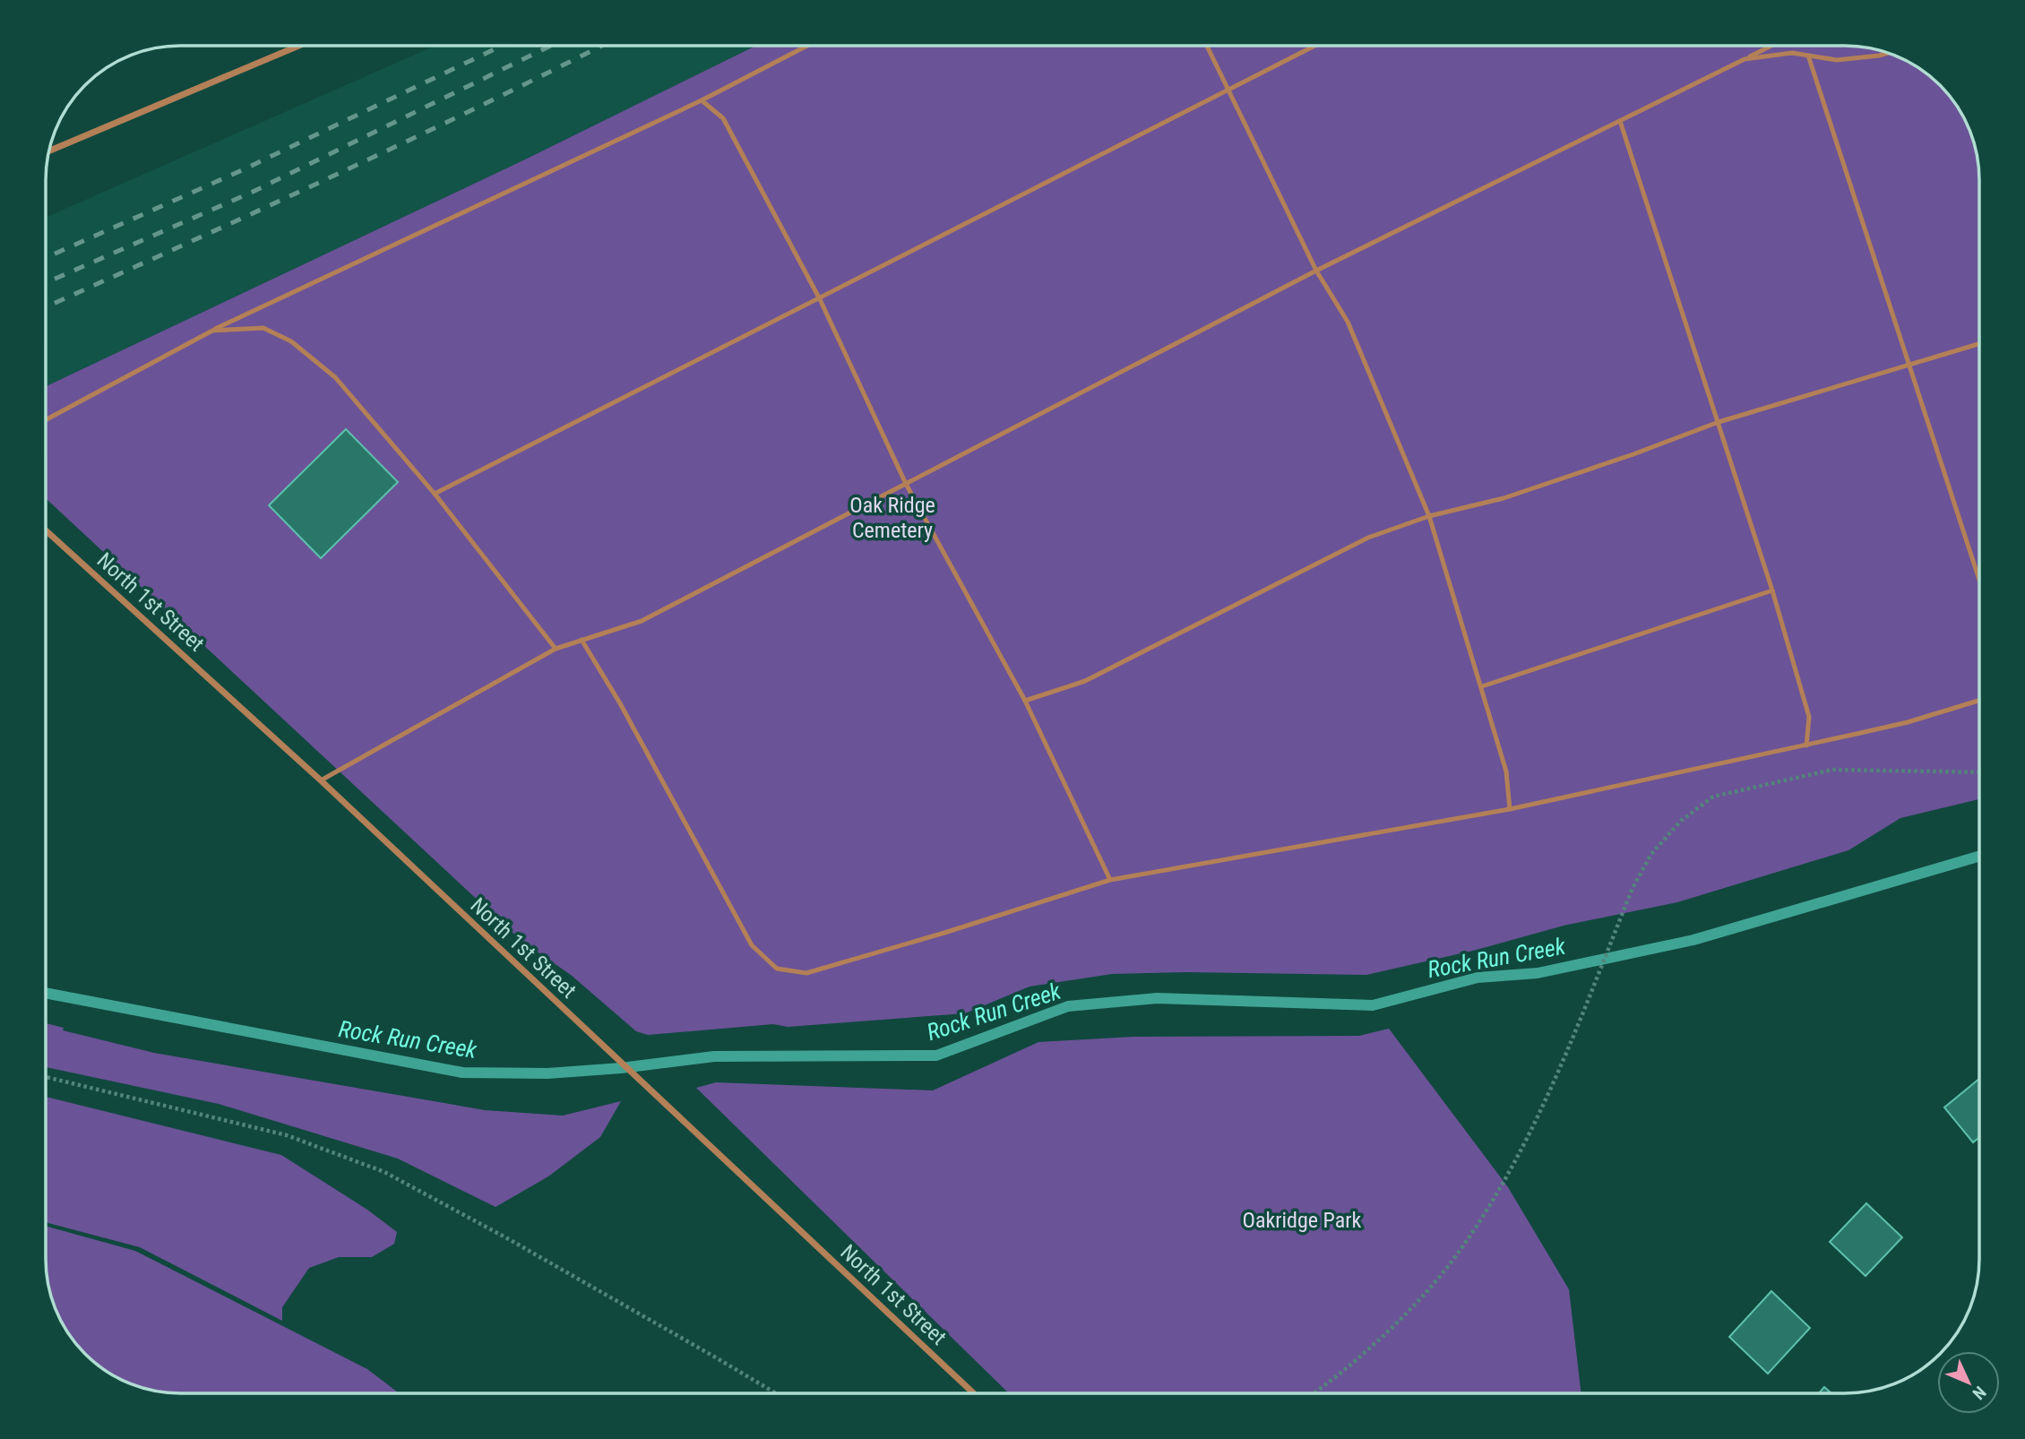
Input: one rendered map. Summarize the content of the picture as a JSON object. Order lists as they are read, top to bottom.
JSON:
{
  "streets": {
    "street": ["North 1st Street"]
  },
  "water": ["Rock Run Creek"],
  "parks": ["Oak Ridge Cemetery", "Oakridge Park"],
  "north": "bottom right"
}
